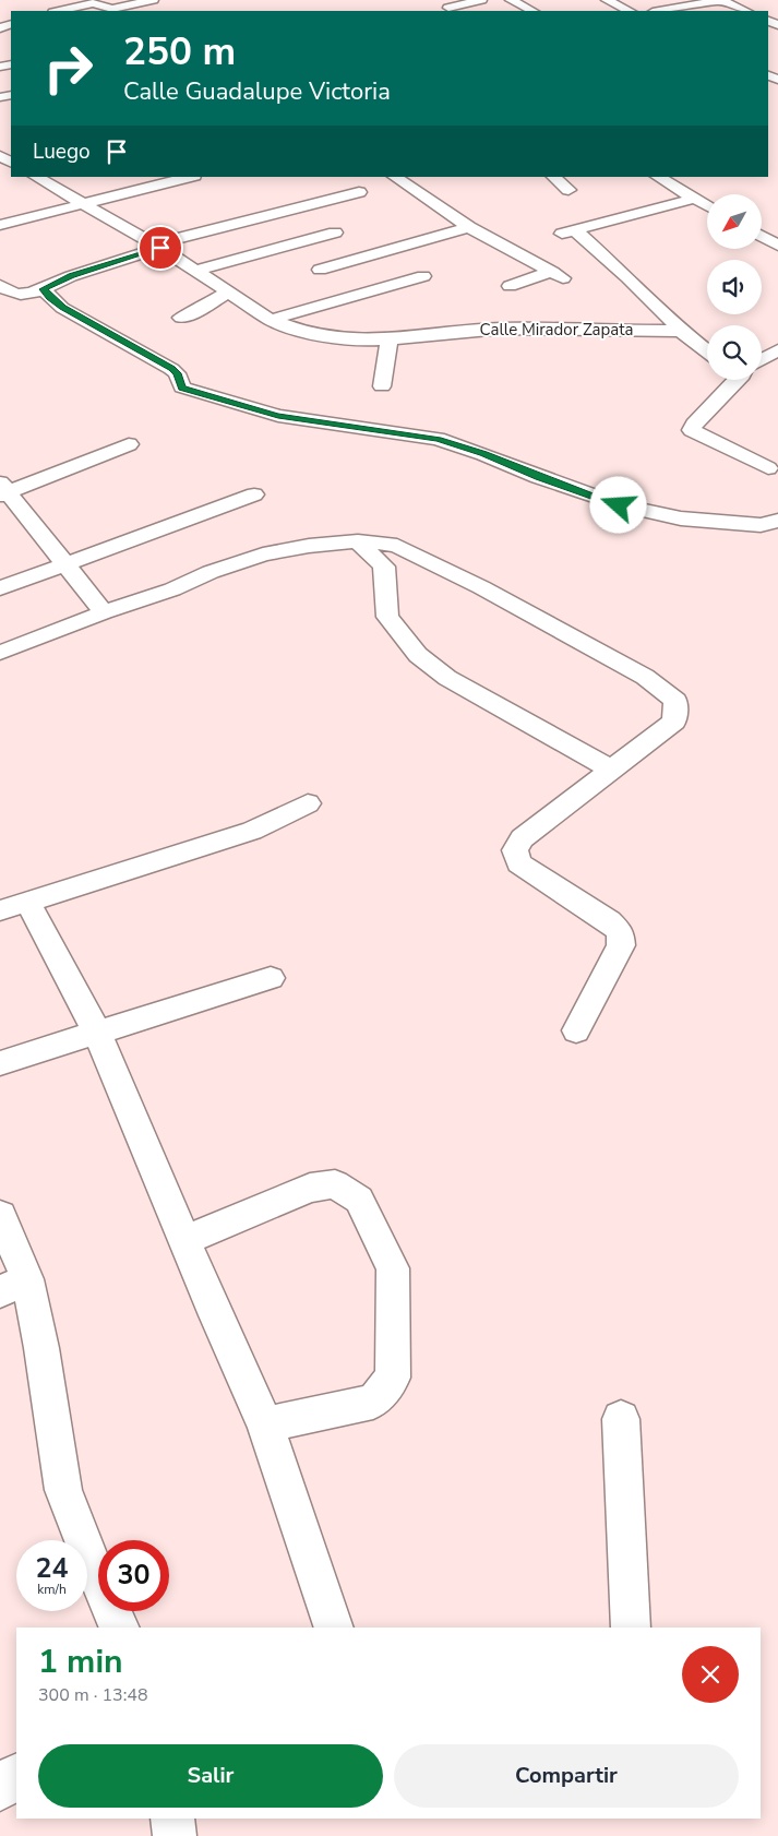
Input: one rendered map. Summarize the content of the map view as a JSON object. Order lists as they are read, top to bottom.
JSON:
{
  "streets": {
    "street": ["Calle Mirador Zapata"]
  },
  "north": "bottom left",
  "page": {
    "turn": ["250 m", "Calle Guadalupe Victoria"],
    "then": "Luego",
    "speed": "24 km/h",
    "limit": "30",
    "heading": ["1 min", "300 m · 13:48"],
    "buttons": ["Salir", "Compartir"]
  }
}
